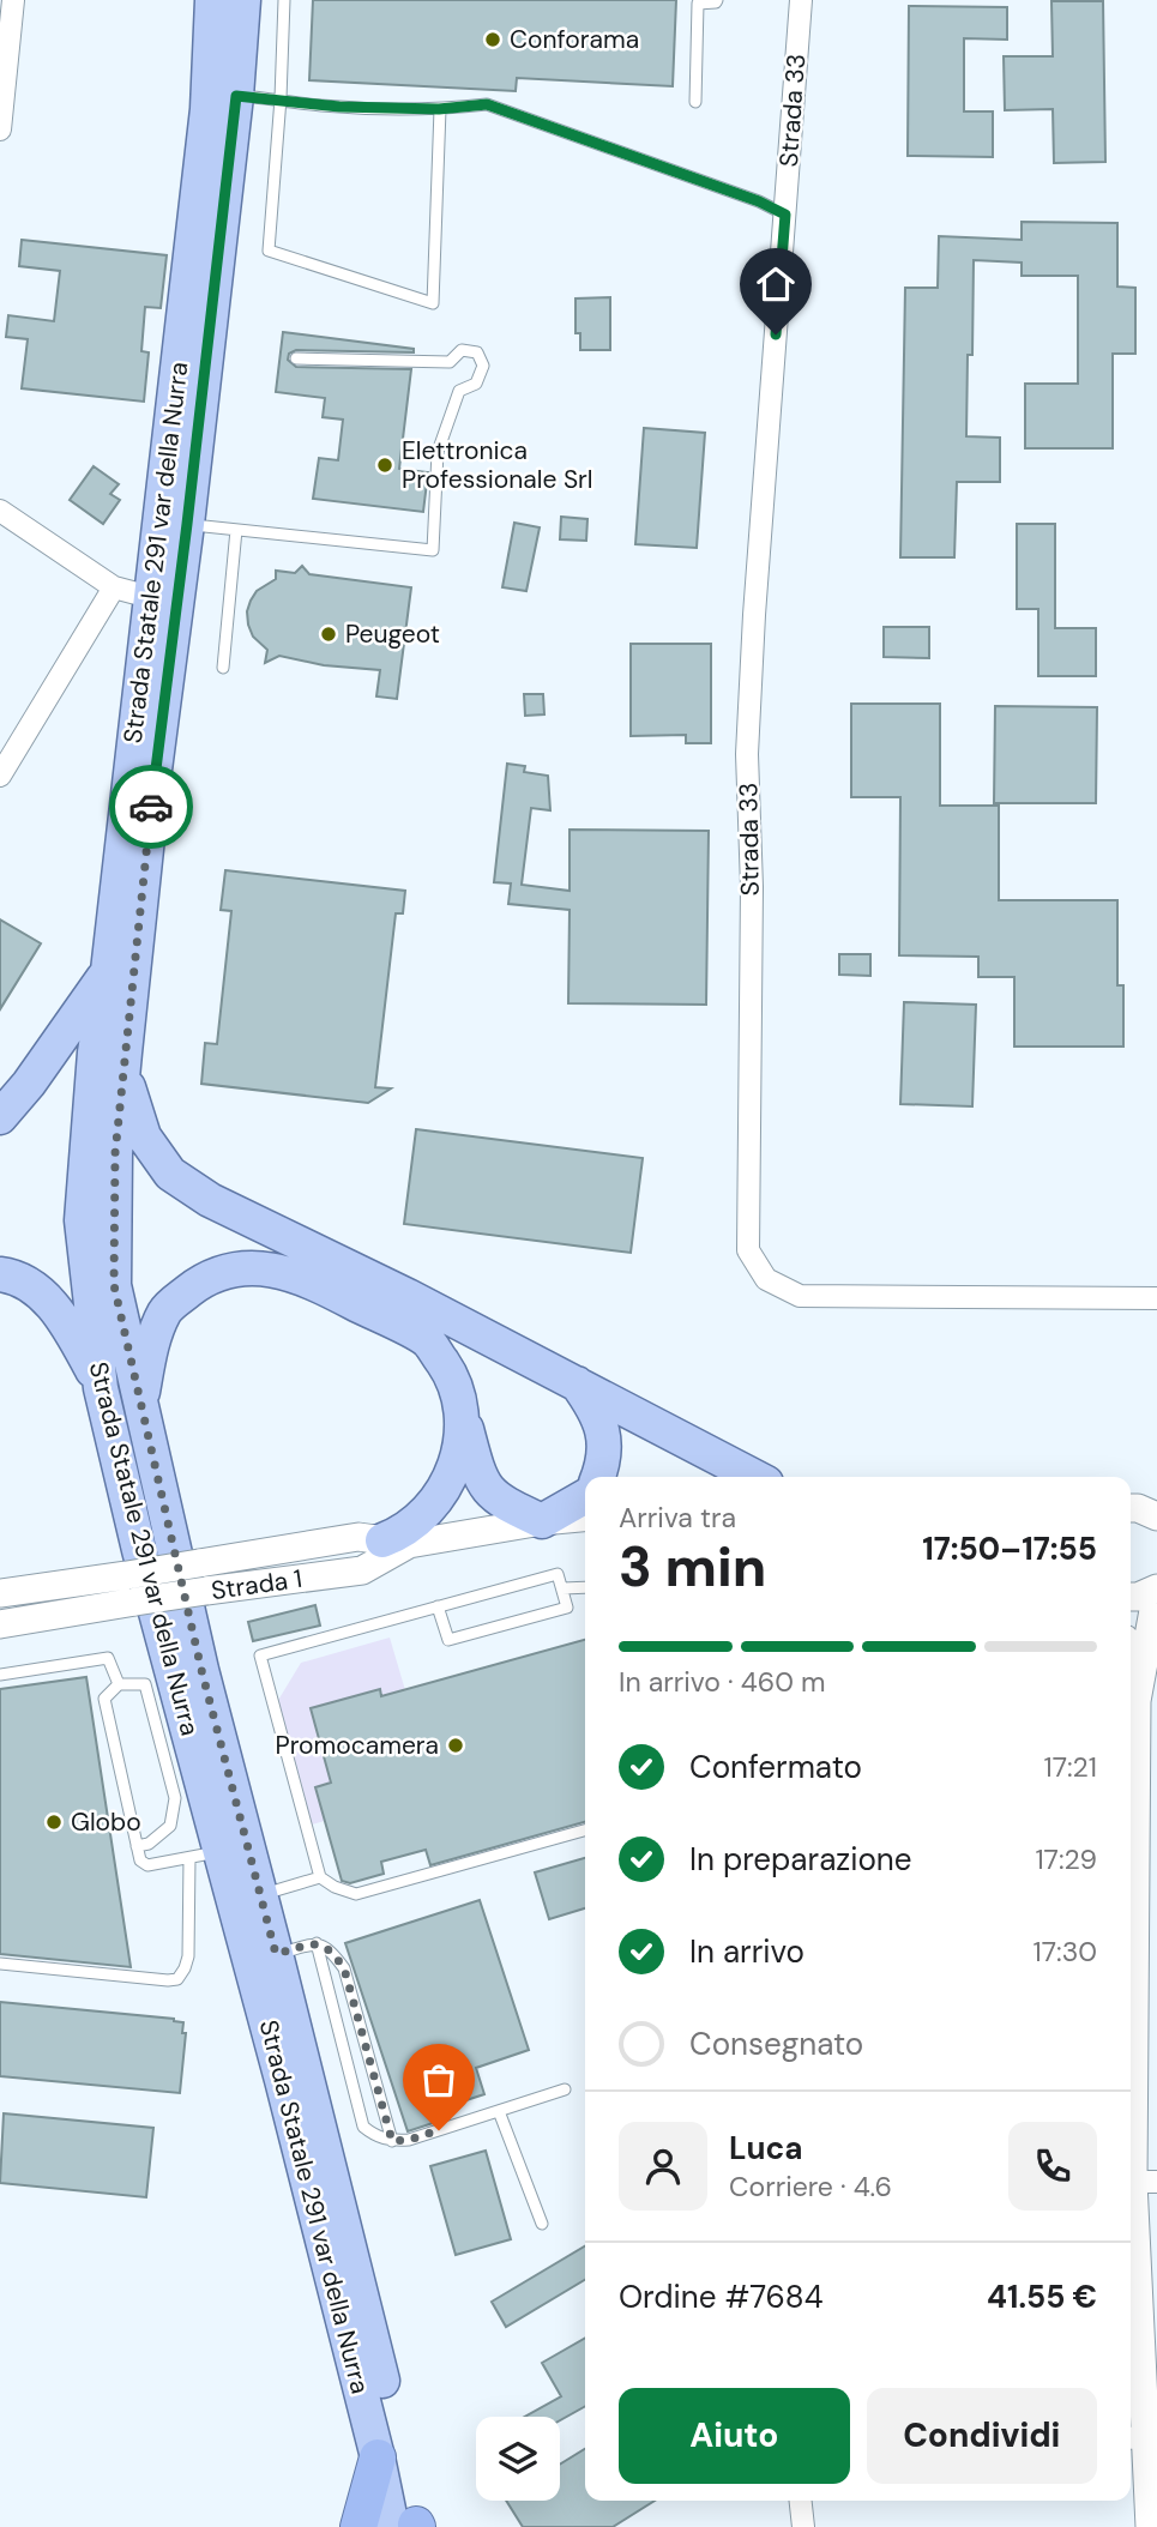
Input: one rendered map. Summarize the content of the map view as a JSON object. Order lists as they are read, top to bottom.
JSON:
{
  "streets": {
    "main road": ["Strada Statale 291 var della Nurra"],
    "street": ["Strada 33", "Strada 1"]
  },
  "places": [
    "Conforama",
    "Elettronica Professionale Srl",
    "Peugeot",
    "Promocamera",
    "Globo"
  ],
  "page": {
    "heading": ["3 min", "Arriva tra", "17:50–17:55"],
    "panel": [
      "Luca",
      "Corriere · 4.6",
      "Ordine #7684",
      "41.55 €"
    ],
    "bar": "In arrivo · 460 m",
    "list": [
      ["Confermato", "17:21"],
      ["In preparazione", "17:29"],
      ["In arrivo", "17:30"],
      "Consegnato"
    ],
    "buttons": ["Aiuto", "Condividi"]
  }
}
